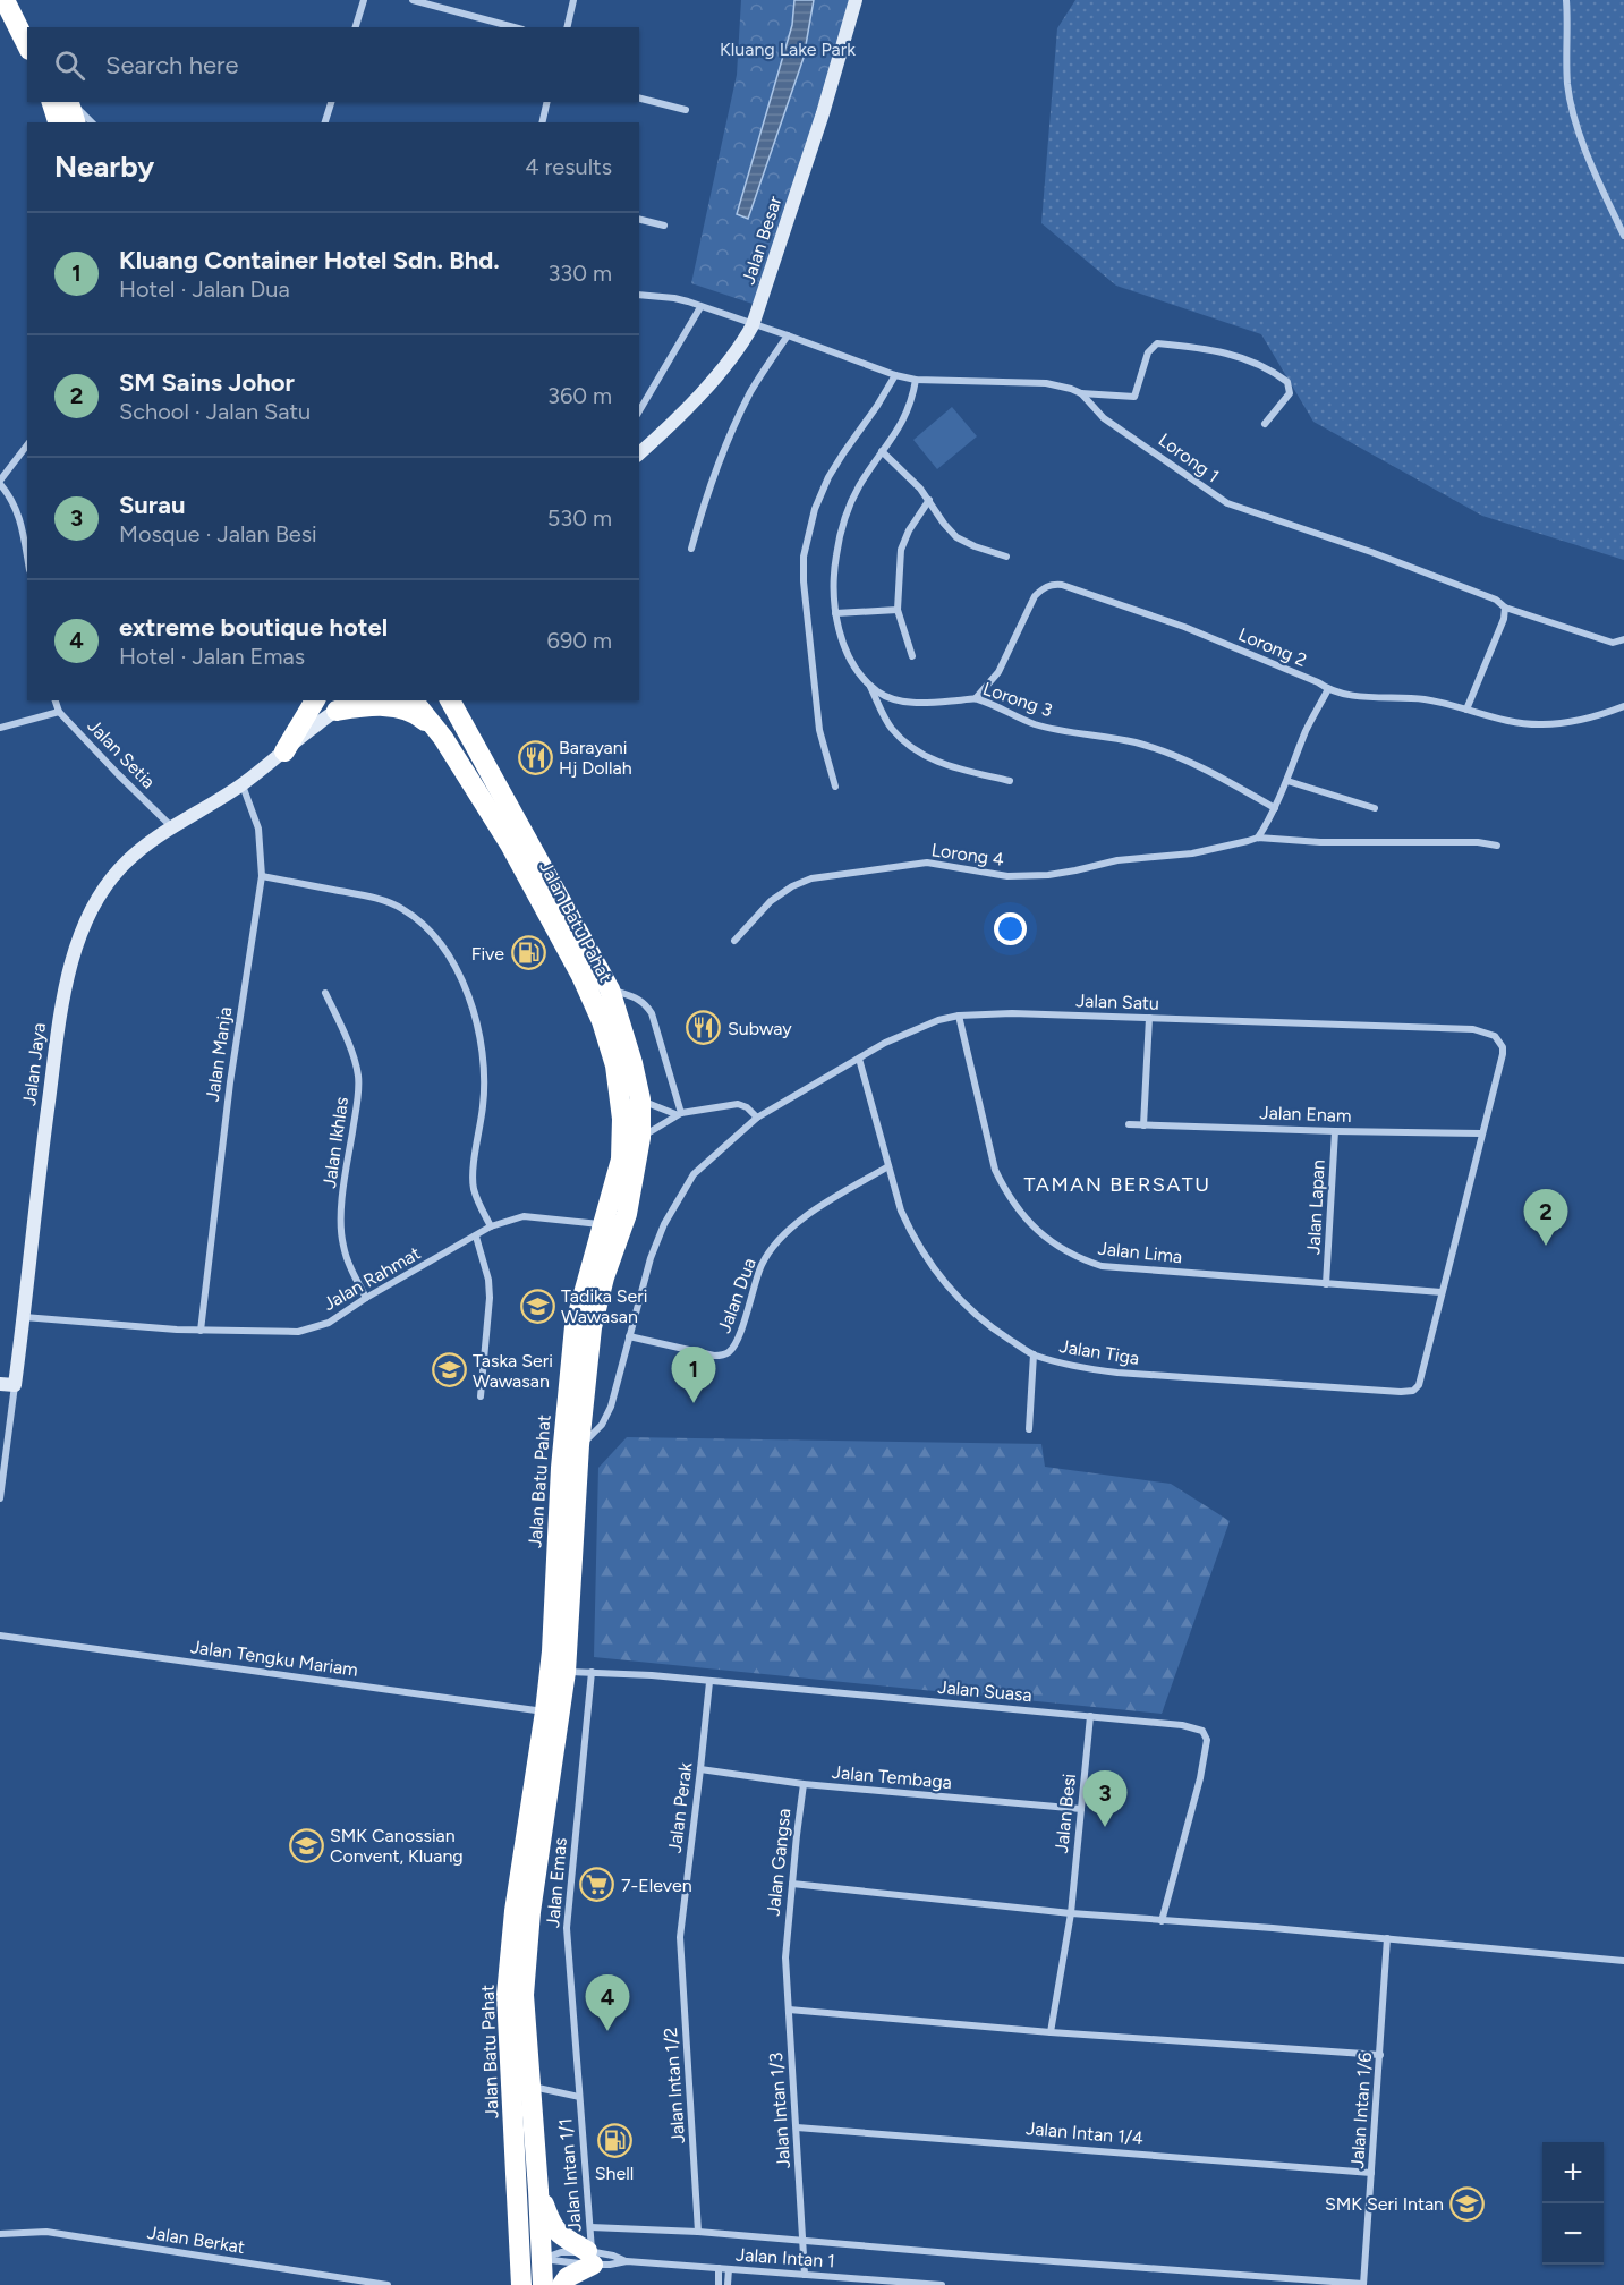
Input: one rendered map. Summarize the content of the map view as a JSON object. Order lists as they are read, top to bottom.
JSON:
{
  "streets": {
    "highway": ["Jalan Batu Pahat"],
    "street": [
      "Jalan Besar",
      "Lorong 1",
      "Lorong 2",
      "Lorong 3",
      "Jalan Setia",
      "Lorong 4",
      "Jalan Satu",
      "Jalan Manja",
      "Jalan Jaya",
      "Jalan Enam",
      "Jalan Ikhlas",
      "Jalan Lapan",
      "Jalan Lima",
      "Jalan Rahmat",
      "Jalan Dua",
      "Jalan Tiga",
      "Jalan Tengku Mariam",
      "Jalan Suasa",
      "Jalan Tembaga",
      "Jalan Perak",
      "Jalan Besi",
      "Jalan Gangsa",
      "Jalan Emas",
      "Jalan Intan 1/2",
      "Jalan Intan 1/3",
      "Jalan Intan 1/6",
      "Jalan Intan 1/4",
      "Jalan Intan 1/1",
      "Jalan Berkat",
      "Jalan Intan 1"
    ]
  },
  "crossings": [
    ["Jalan Besar", "Lorong 1"],
    ["Lorong 1", "Lorong 3"],
    ["Lorong 2", "Lorong 3"],
    ["Jalan Setia", "Jalan Jaya"],
    ["Jalan Batu Pahat", "Jalan Satu"],
    ["Jalan Batu Pahat", "Jalan Rahmat"],
    ["Jalan Batu Pahat", "Jalan Tengku Mariam"],
    ["Jalan Batu Pahat", "Jalan Suasa"],
    ["Jalan Batu Pahat", "Jalan Intan 1"],
    ["Jalan Satu", "Jalan Enam"],
    ["Jalan Satu", "Jalan Lima"],
    ["Jalan Satu", "Jalan Dua"],
    ["Jalan Satu", "Jalan Tiga"],
    ["Jalan Manja", "Jalan Jaya"],
    ["Jalan Manja", "Jalan Rahmat"],
    ["Jalan Jaya", "Jalan Rahmat"],
    ["Jalan Enam", "Jalan Lapan"],
    ["Jalan Ikhlas", "Jalan Rahmat"],
    ["Jalan Lapan", "Jalan Lima"],
    ["Jalan Lima", "Jalan Tiga"],
    ["Jalan Dua", "Jalan Tiga"],
    ["Jalan Suasa", "Jalan Perak"],
    ["Jalan Suasa", "Jalan Besi"],
    ["Jalan Suasa", "Jalan Emas"],
    ["Jalan Tembaga", "Jalan Perak"],
    ["Jalan Tembaga", "Jalan Besi"],
    ["Jalan Tembaga", "Jalan Gangsa"],
    ["Jalan Perak", "Jalan Intan 1/2"],
    ["Jalan Gangsa", "Jalan Intan 1/3"],
    ["Jalan Emas", "Jalan Intan 1/1"],
    ["Jalan Intan 1/2", "Jalan Intan 1"],
    ["Jalan Intan 1/3", "Jalan Intan 1/4"],
    ["Jalan Intan 1/3", "Jalan Intan 1"],
    ["Jalan Intan 1/6", "Jalan Intan 1/4"],
    ["Jalan Intan 1/6", "Jalan Intan 1"],
    ["Jalan Intan 1/1", "Jalan Intan 1"]
  ],
  "districts": ["TAMAN BERSATU"],
  "parks": ["Kluang Lake Park"],
  "places": {
    "restaurant": ["Barayani Hj Dollah", "Subway"],
    "fuel station": ["Five", "Shell"],
    "school or university": [
      "Tadika Seri Wawasan",
      "Taska Seri Wawasan",
      "SMK Canossian Convent, Kluang",
      "SMK Seri Intan"
    ],
    "supermarket": ["7-Eleven"]
  },
  "page": {
    "search": "Search here",
    "heading": ["Nearby", "4 results"],
    "list": [
      {
        "mark": "1",
        "name": "Kluang Container Hotel Sdn. Bhd.",
        "note": "Hotel · Jalan Dua",
        "value": "330 m"
      },
      {
        "mark": "2",
        "name": "SM Sains Johor",
        "note": "School · Jalan Satu",
        "value": "360 m"
      },
      {
        "mark": "3",
        "name": "Surau",
        "note": "Mosque · Jalan Besi",
        "value": "530 m"
      },
      {
        "mark": "4",
        "name": "extreme boutique hotel",
        "note": "Hotel · Jalan Emas",
        "value": "690 m"
      }
    ],
    "pins": [
      "2",
      "1",
      "3",
      "4"
    ],
    "map_buttons": ["+", "−"]
  }
}
